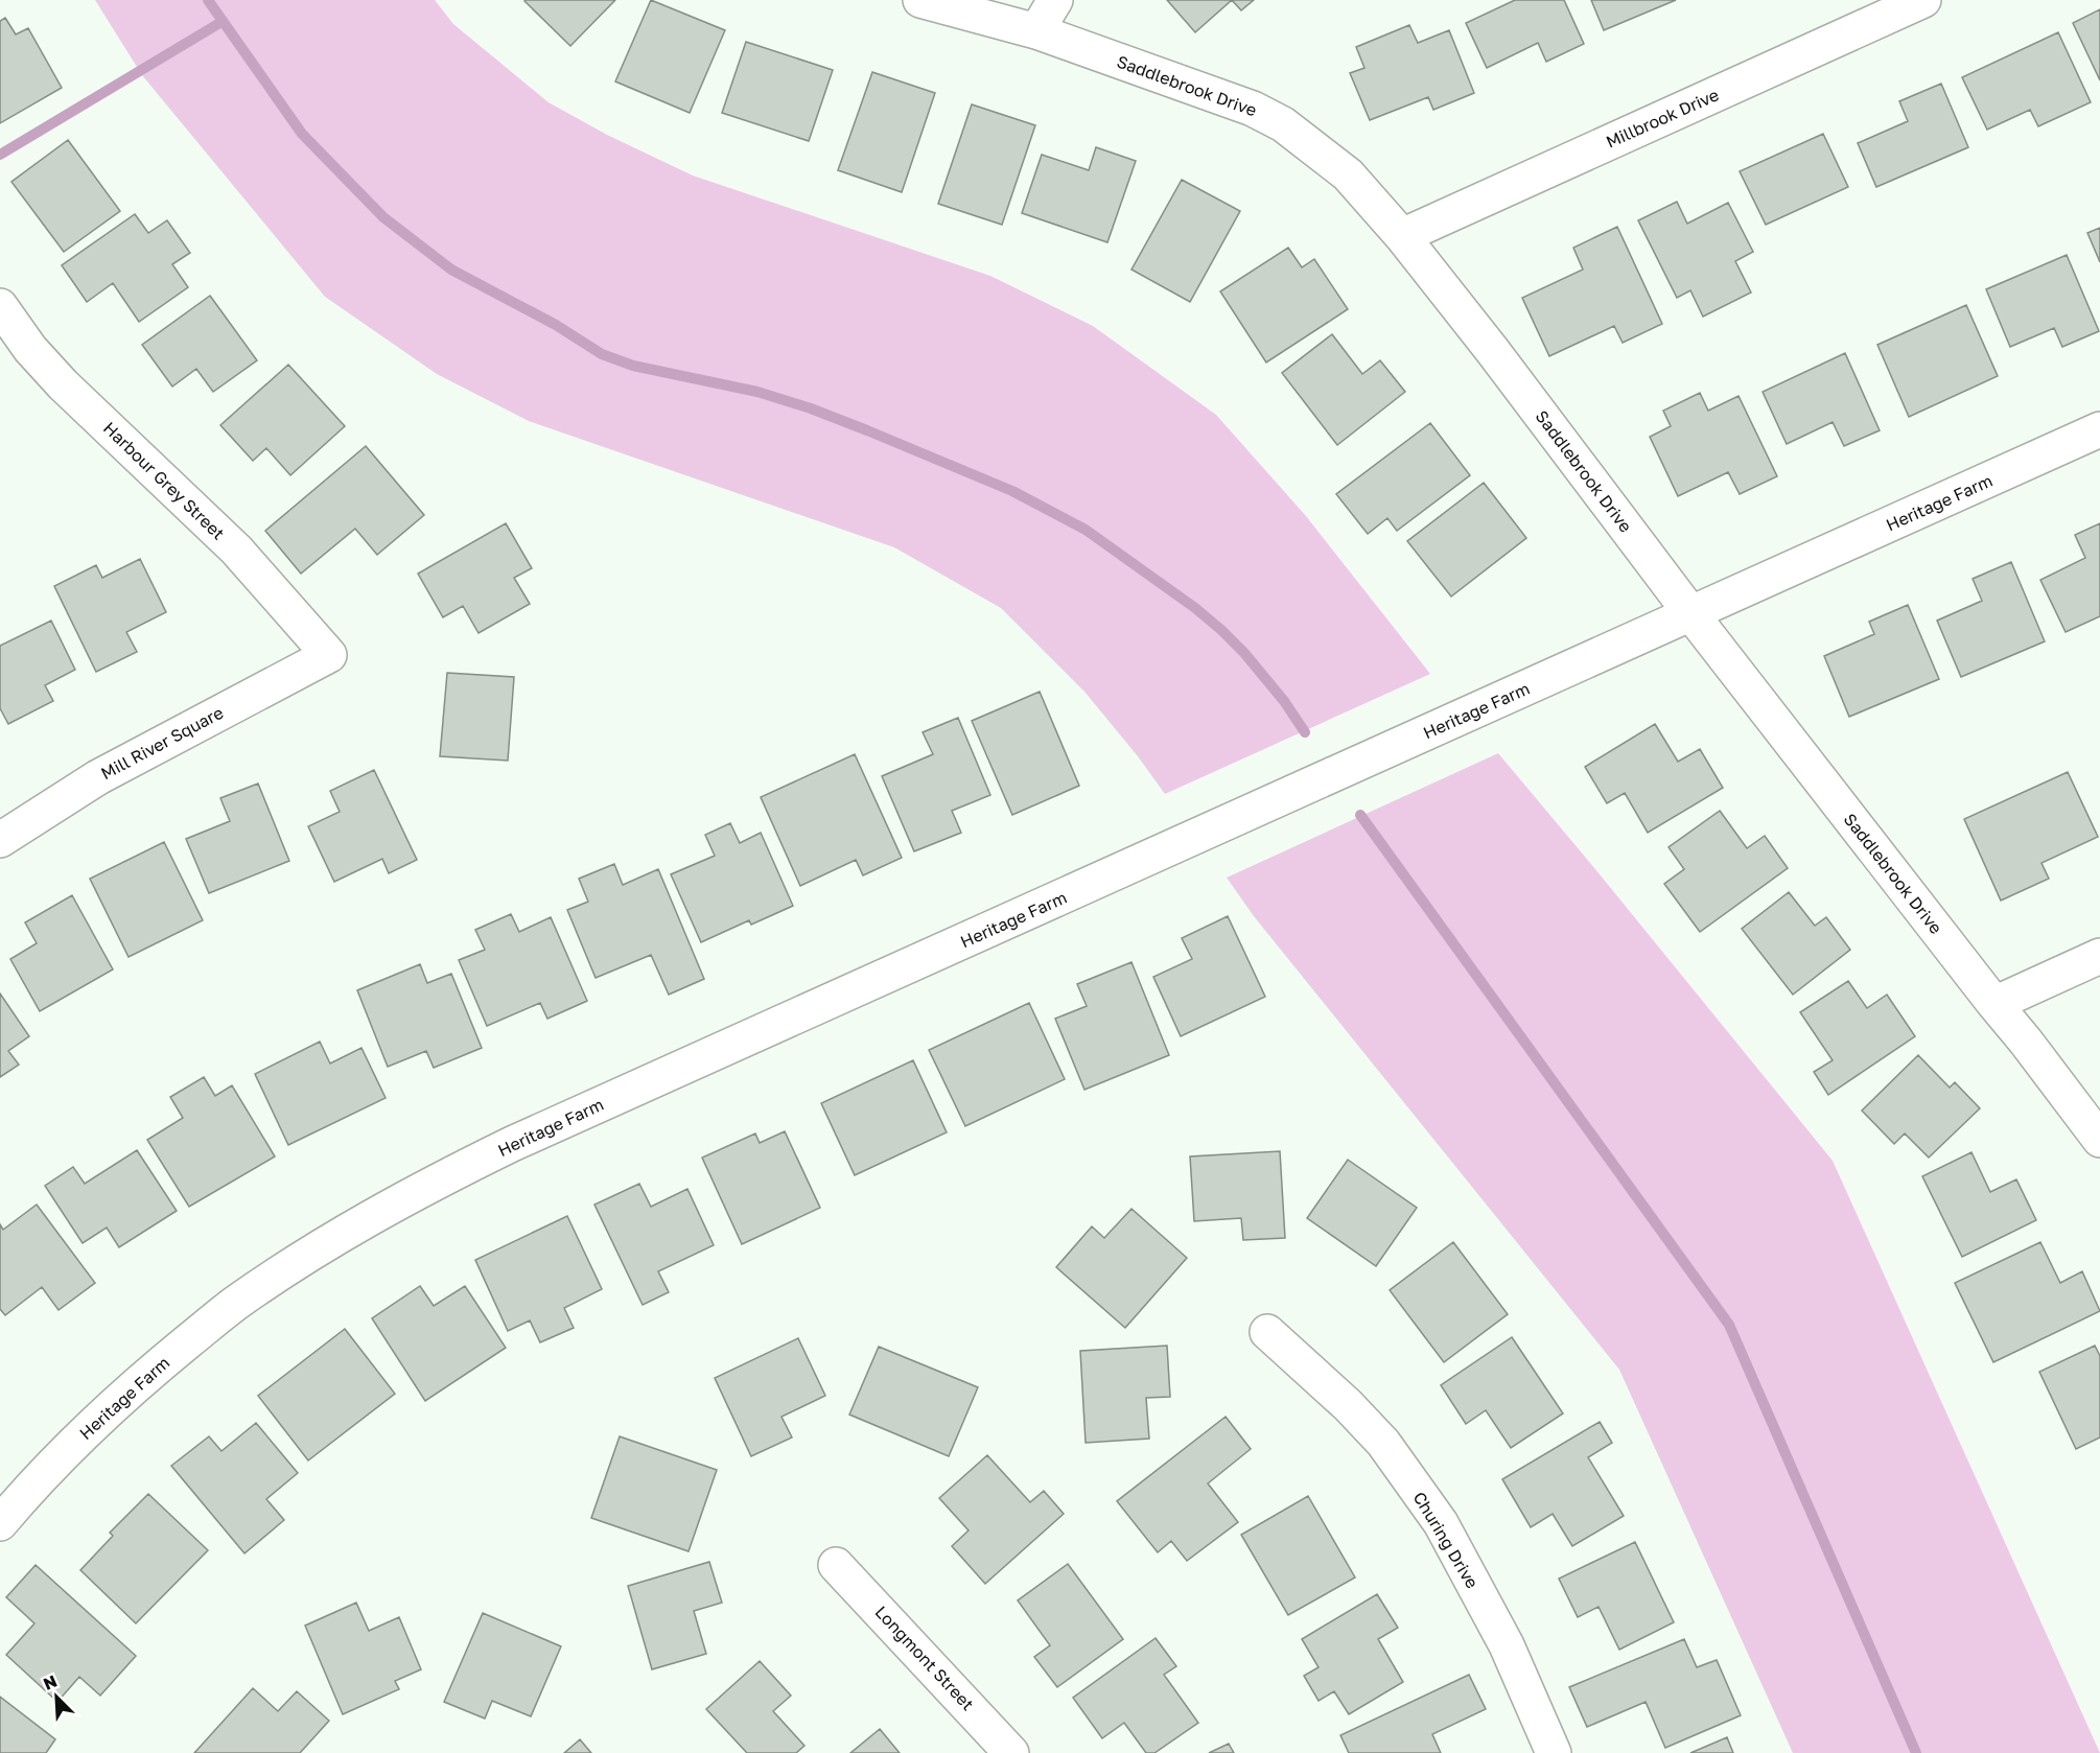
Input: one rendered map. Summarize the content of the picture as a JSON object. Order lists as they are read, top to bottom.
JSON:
{
  "streets": {
    "street": [
      "Saddlebrook Drive",
      "Millbrook Drive",
      "Harbour Grey Street",
      "Heritage Farm",
      "Mill River Square",
      "Churing Drive",
      "Longmont Street"
    ]
  },
  "crossings": [
    ["Saddlebrook Drive", "Millbrook Drive"],
    ["Saddlebrook Drive", "Heritage Farm"],
    ["Harbour Grey Street", "Mill River Square"]
  ],
  "north": "top left"
}
